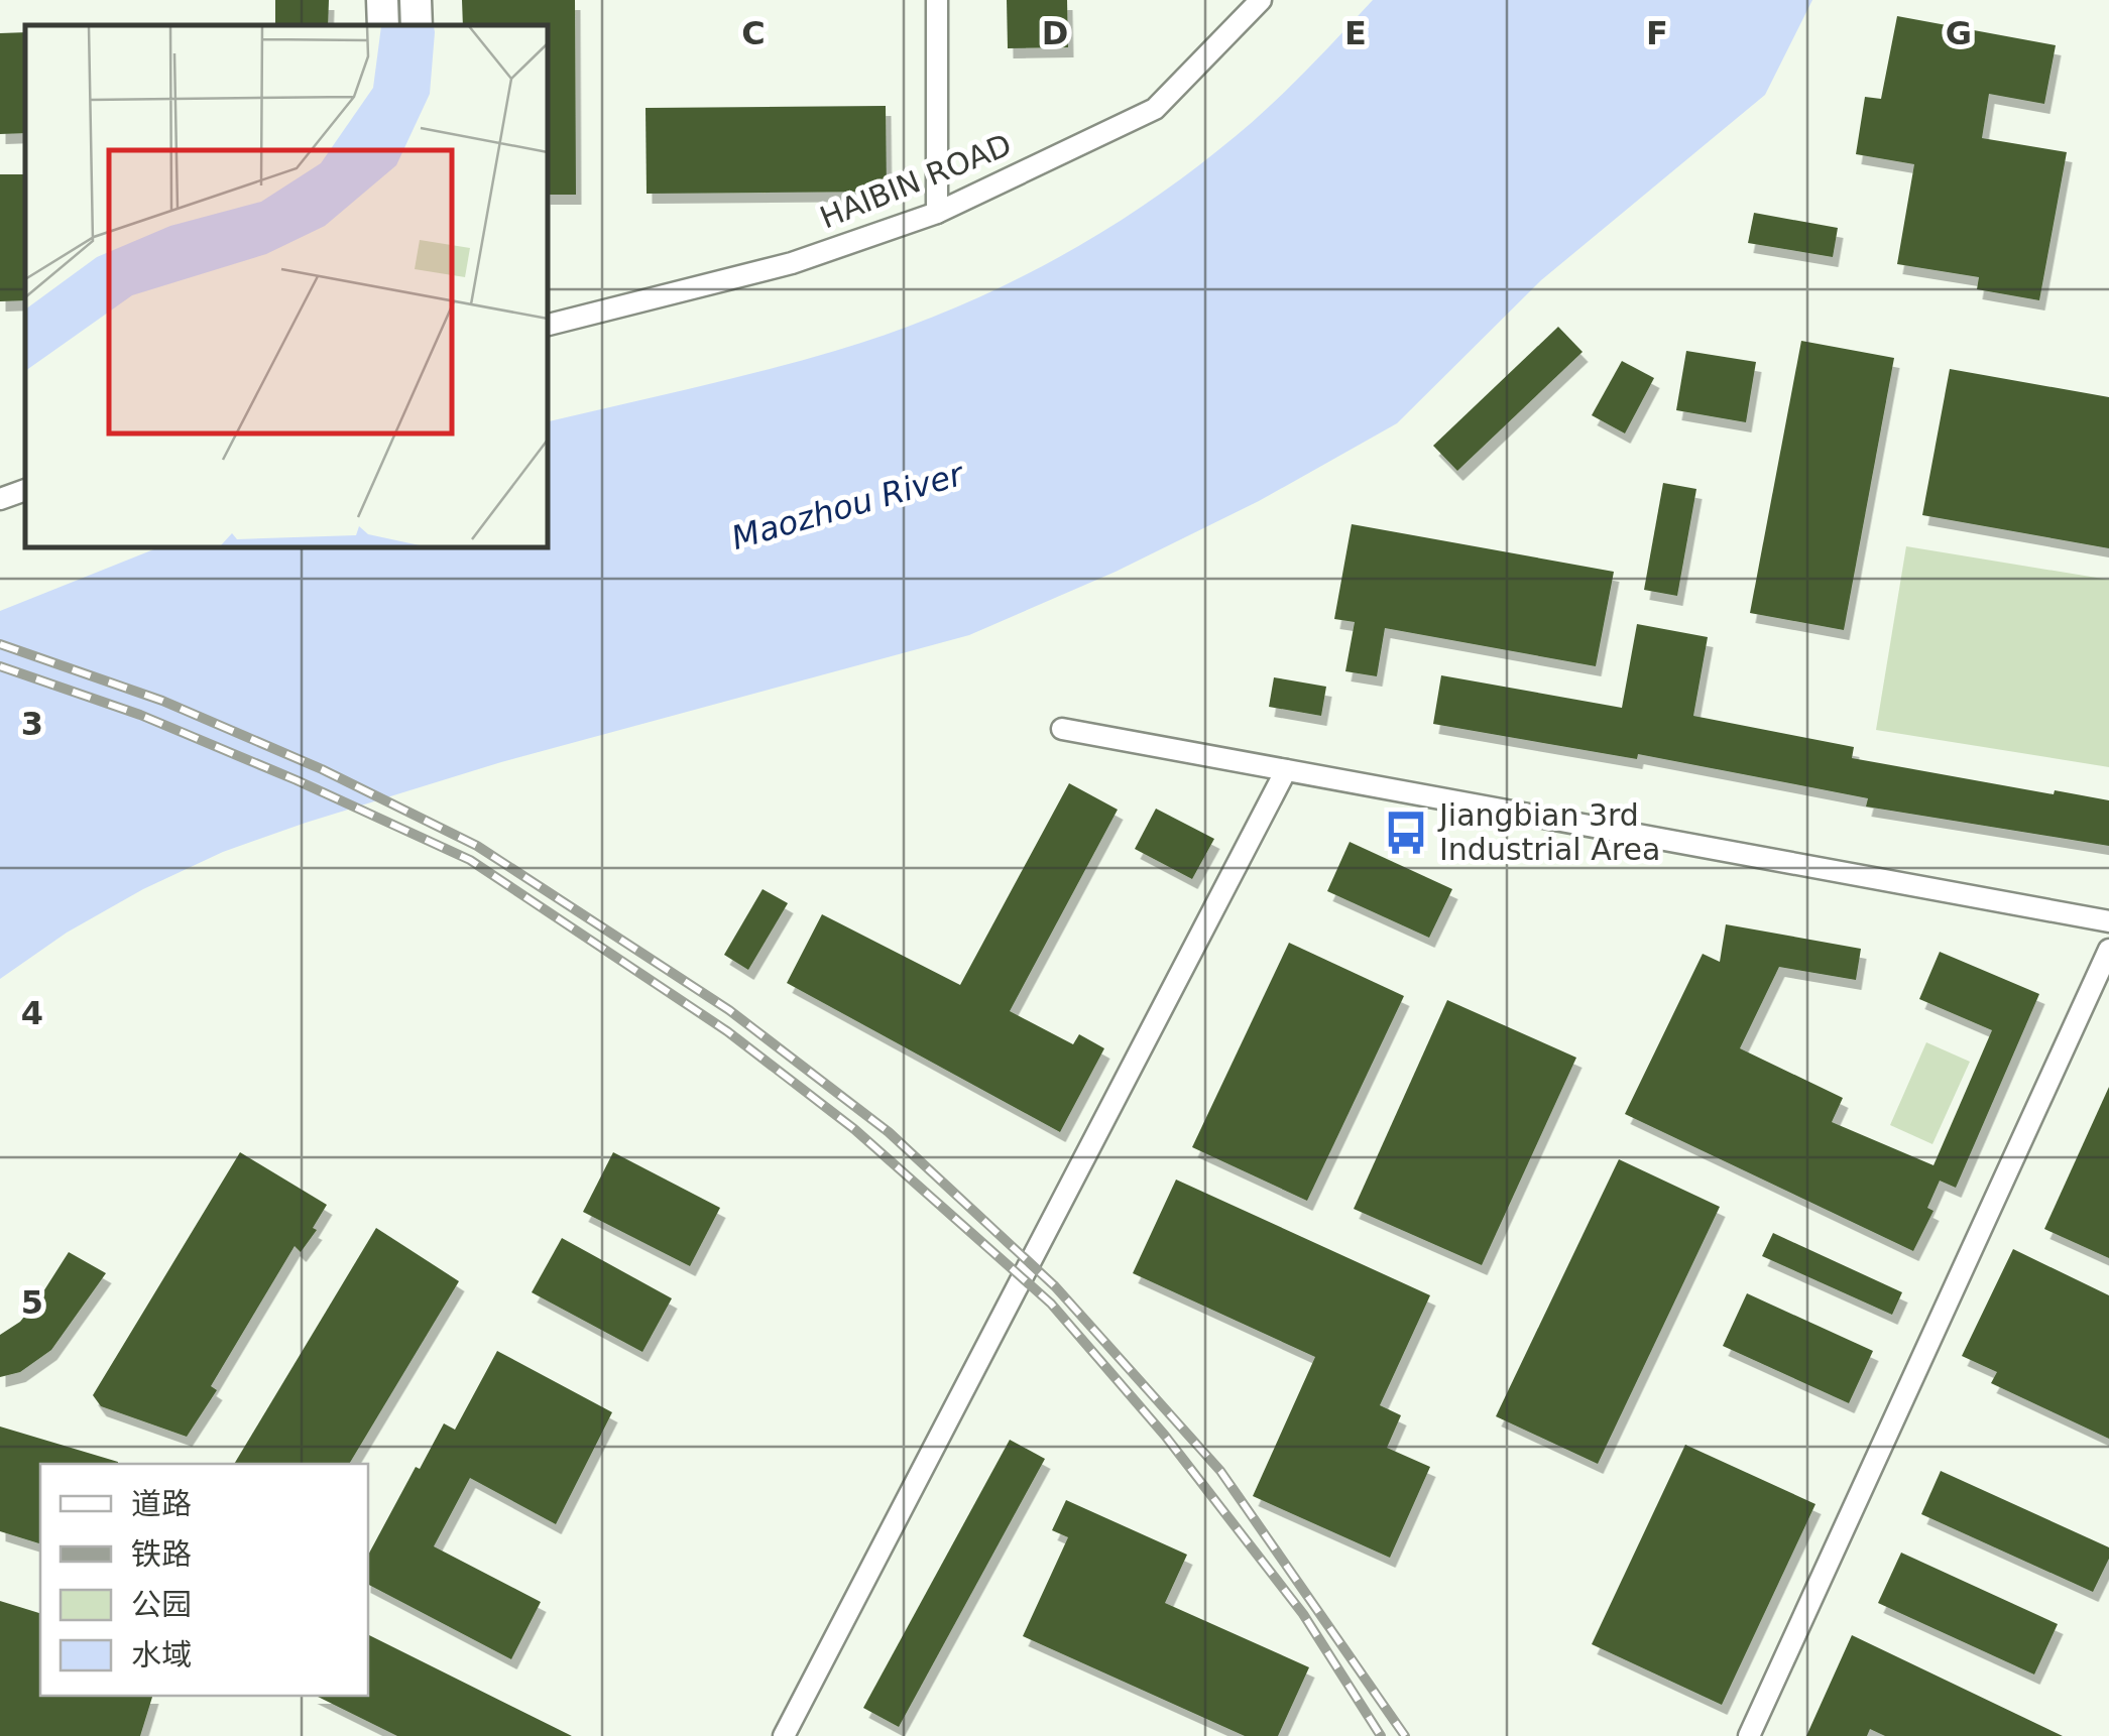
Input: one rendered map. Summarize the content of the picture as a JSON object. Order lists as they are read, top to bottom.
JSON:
{
  "streets": {
    "street": ["HAIBIN ROAD"]
  },
  "water": ["Maozhou River"],
  "places": {
    "bus stop": ["Jiangbian 3rd Industrial Area"]
  },
  "legend": [
    "道路",
    "铁路",
    "公园",
    "水域"
  ],
  "grid": {
    "columns": [
      "C",
      "D",
      "E",
      "F",
      "G"
    ],
    "rows": ["3", "4", "5"]
  }
}
